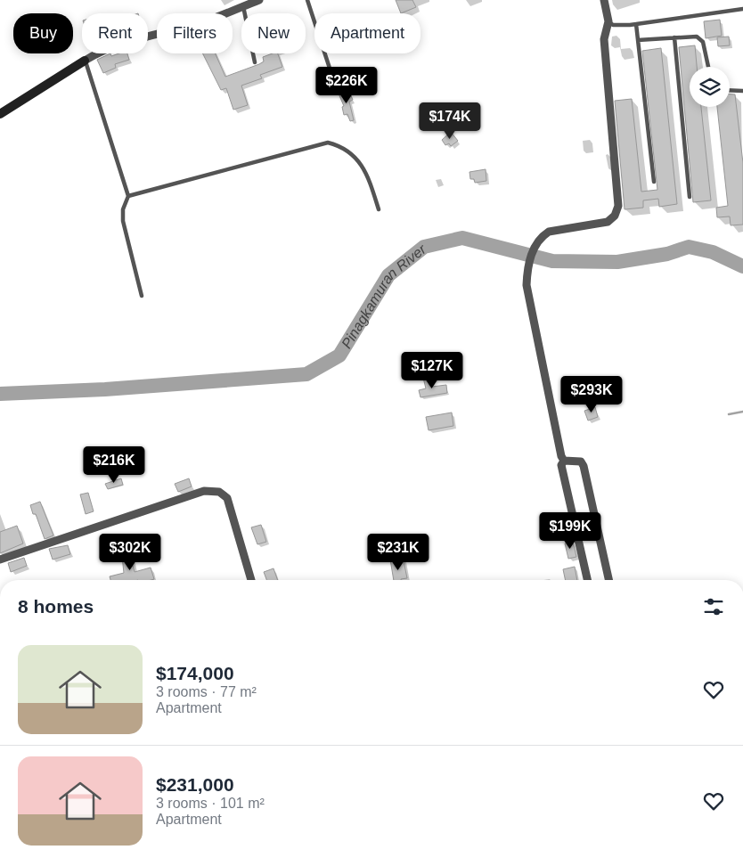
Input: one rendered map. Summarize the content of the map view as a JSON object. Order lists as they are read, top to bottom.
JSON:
{
  "water": ["Pinagkamuran River"],
  "page": {
    "chip": [
      "Buy",
      "Rent",
      "Filters",
      "New",
      "Apartment"
    ],
    "price": [
      "$226K",
      "$174K",
      "$127K",
      "$293K",
      "$216K",
      "$199K",
      "$302K",
      "$231K"
    ],
    "heading": "8 homes",
    "list": [
      {
        "name": "$174,000",
        "note": "3 rooms · 77 m² · Apartment"
      },
      {
        "name": "$231,000",
        "note": "3 rooms · 101 m² · Apartment"
      }
    ]
  }
}
